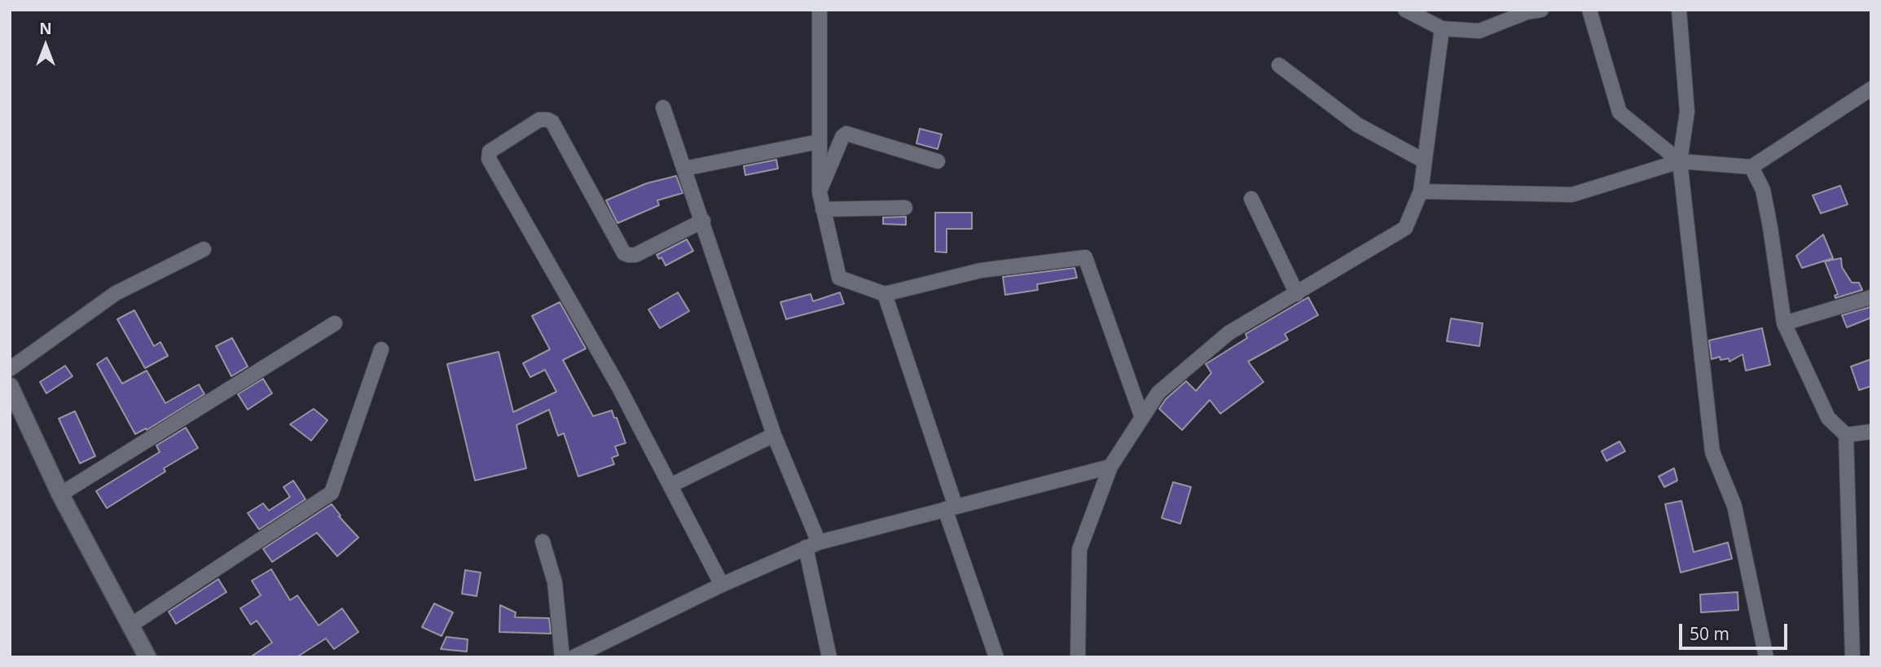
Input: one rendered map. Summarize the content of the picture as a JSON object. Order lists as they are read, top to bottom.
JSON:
{
  "scale_bar": "50 m",
  "north": "top"
}
